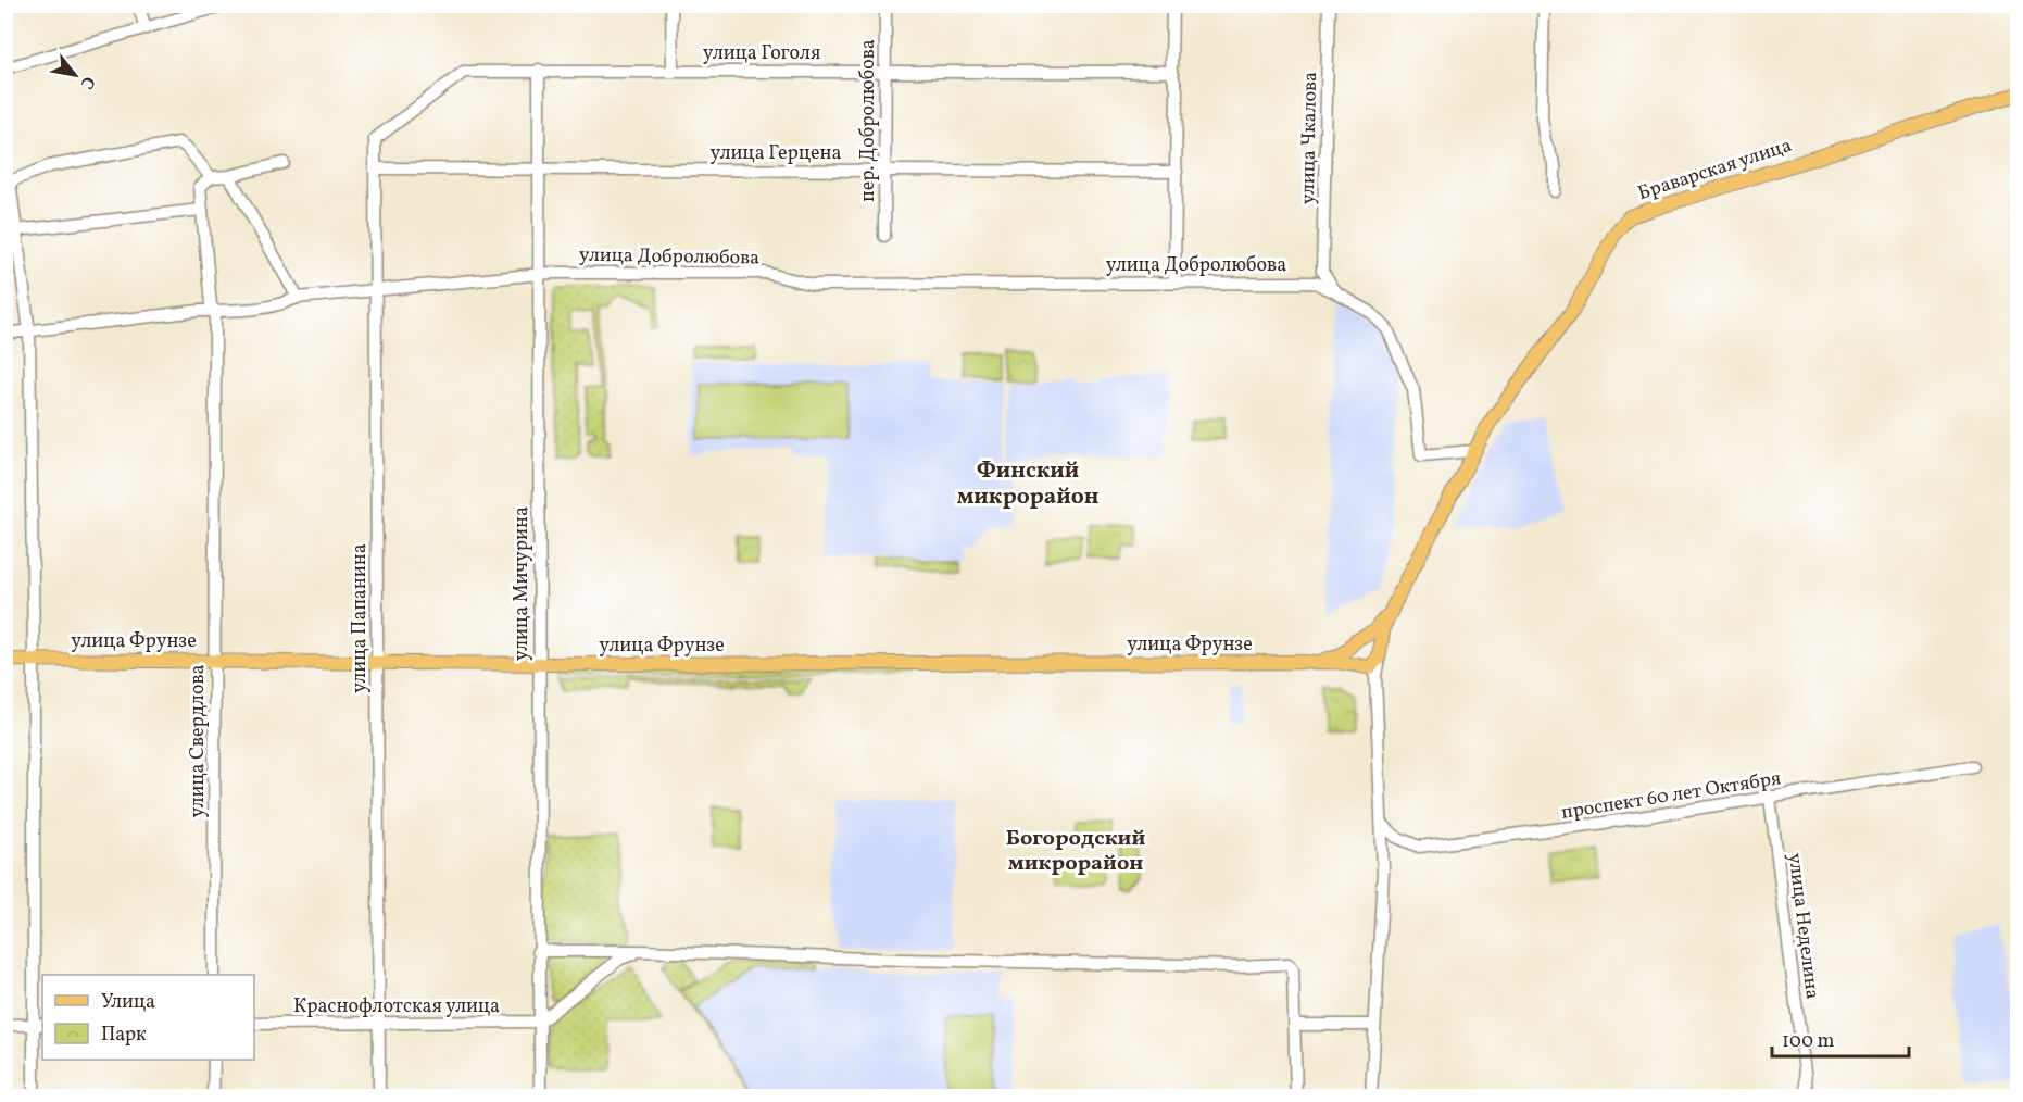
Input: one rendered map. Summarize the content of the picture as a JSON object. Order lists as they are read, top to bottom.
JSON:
{
  "streets": {
    "main road": ["Браварская улица", "улица Фрунзе"],
    "street": [
      "улица Гоголя",
      "пер. Добролюбова",
      "улица Чкалова",
      "улица Герцена",
      "улица Добролюбова",
      "улица Мичурина",
      "улица Папанина",
      "улица Свердлова",
      "проспект 60 лет Октября",
      "улица Неделина",
      "Краснофлотская улица"
    ]
  },
  "crossings": [
    ["улица Гоголя", "пер. Добролюбова"],
    ["улица Гоголя", "улица Мичурина"],
    ["улица Гоголя", "улица Папанина"],
    ["пер. Добролюбова", "улица Герцена"],
    ["улица Чкалова", "улица Добролюбова"],
    ["улица Герцена", "улица Мичурина"],
    ["улица Герцена", "улица Папанина"],
    ["Браварская улица", "улица Добролюбова"],
    ["улица Добролюбова", "улица Мичурина"],
    ["улица Добролюбова", "улица Папанина"],
    ["улица Добролюбова", "улица Свердлова"],
    ["улица Мичурина", "улица Фрунзе"],
    ["улица Мичурина", "Краснофлотская улица"],
    ["улица Папанина", "улица Фрунзе"],
    ["улица Папанина", "Краснофлотская улица"],
    ["улица Фрунзе", "улица Свердлова"],
    ["проспект 60 лет Октября", "улица Неделина"]
  ],
  "districts": ["Финский микрорайон", "Богородский микрорайон"],
  "legend": ["Улица", "Парк"],
  "scale_bar": "100 m",
  "north": "bottom right"
}
